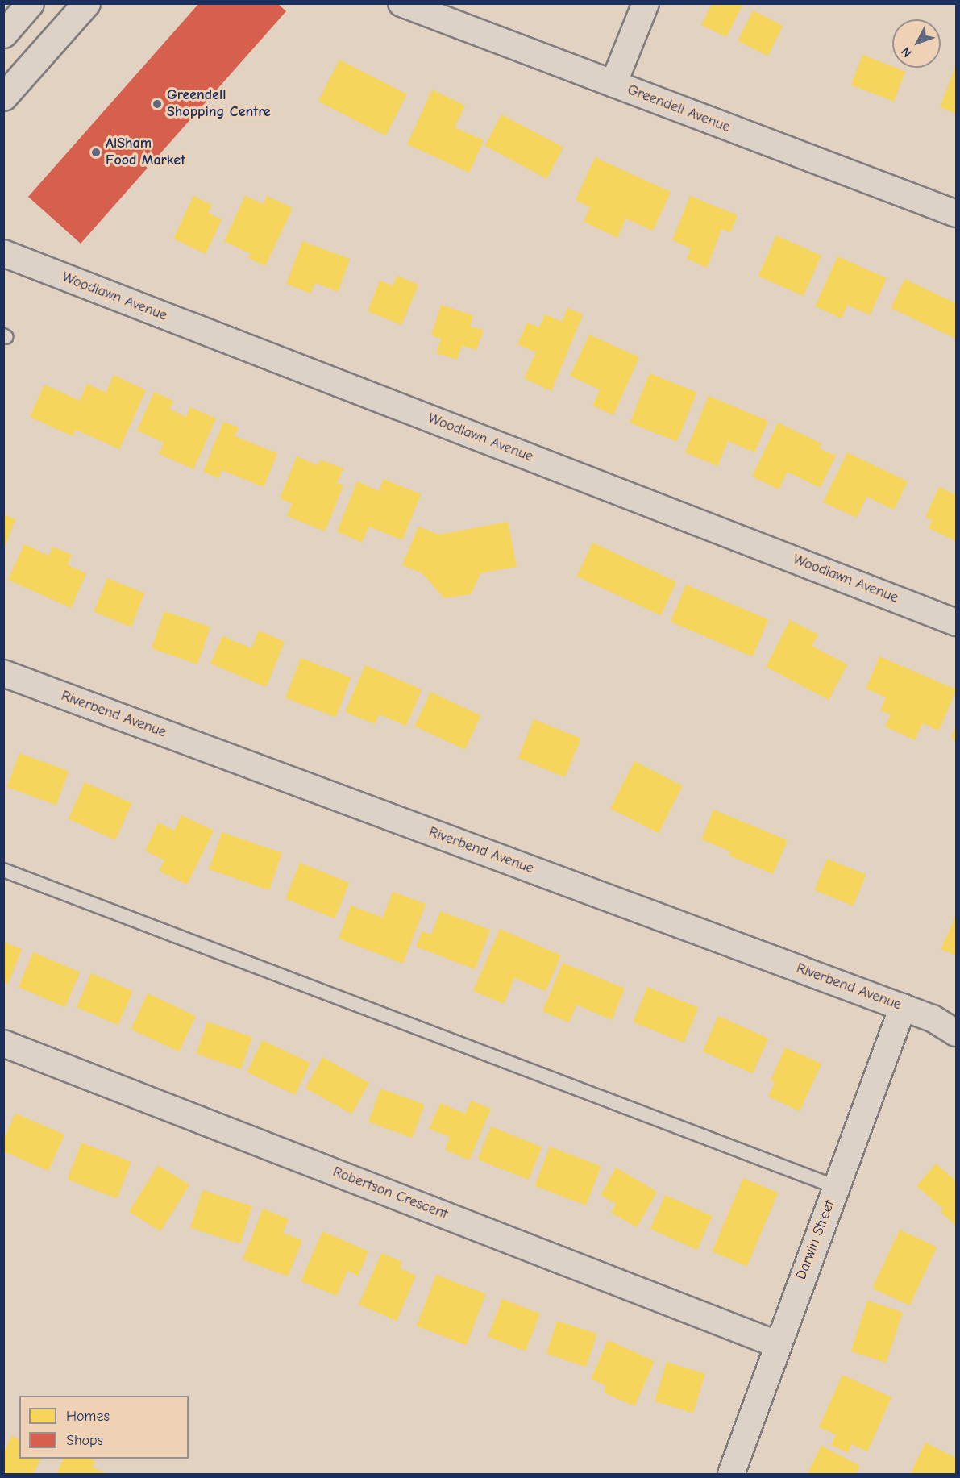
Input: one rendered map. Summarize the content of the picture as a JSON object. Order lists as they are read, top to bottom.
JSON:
{
  "streets": {
    "street": [
      "Greendell Avenue",
      "Woodlawn Avenue",
      "Riverbend Avenue",
      "Robertson Crescent",
      "Darwin Street"
    ]
  },
  "crossings": [
    ["Riverbend Avenue", "Darwin Street"],
    ["Robertson Crescent", "Darwin Street"]
  ],
  "places": ["Greendell Shopping Centre", "AlSham Food Market"],
  "legend": ["Homes", "Shops"],
  "north": "bottom left"
}
